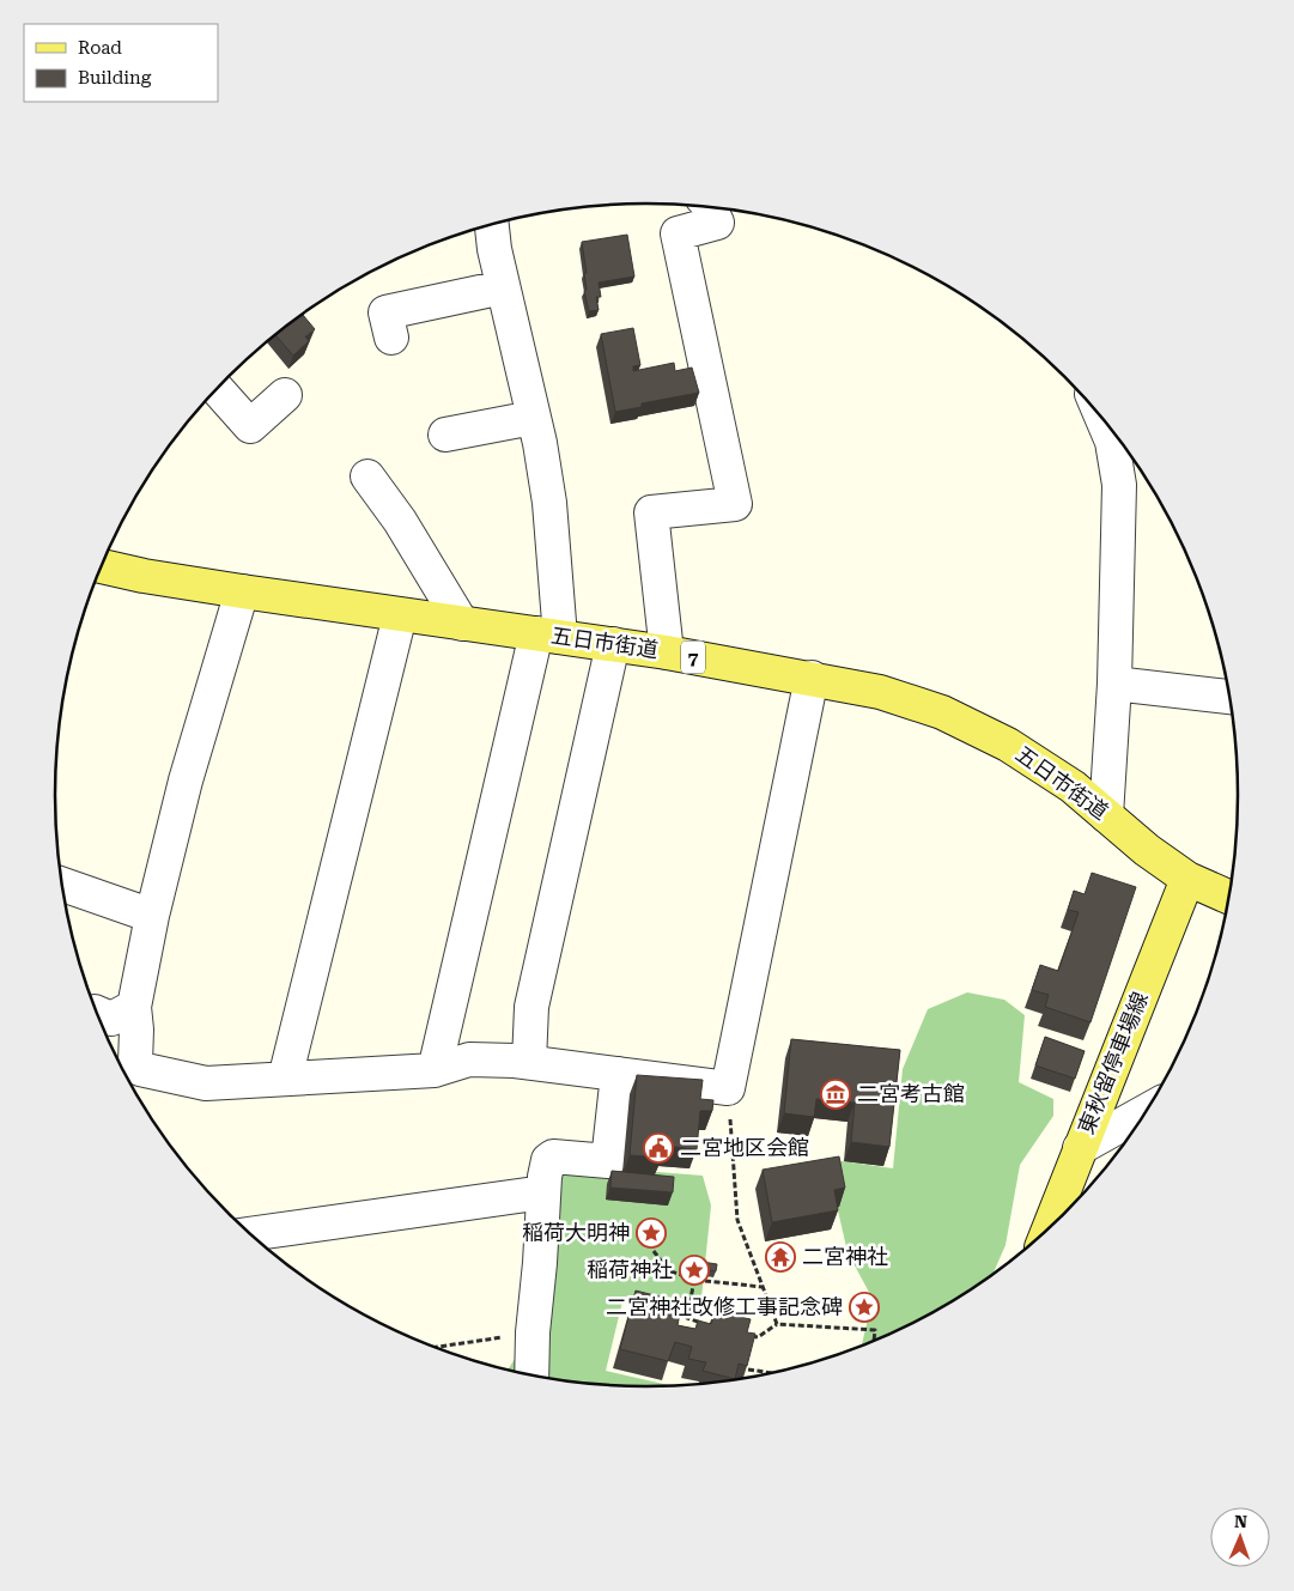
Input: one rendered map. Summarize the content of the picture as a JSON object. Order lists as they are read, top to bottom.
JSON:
{
  "streets": {
    "main road": ["五日市街道", "7", "東秋留停車場線"]
  },
  "crossings": [
    ["五日市街道", "東秋留停車場線"]
  ],
  "places": {
    "museum": ["二宮考古館"],
    "public building": ["二宮地区会館"],
    "place": ["稲荷大明神", "稲荷神社", "二宮神社改修工事記念碑"],
    "temple": ["二宮神社"]
  },
  "legend": ["Road", "Building"],
  "north": "top"
}
